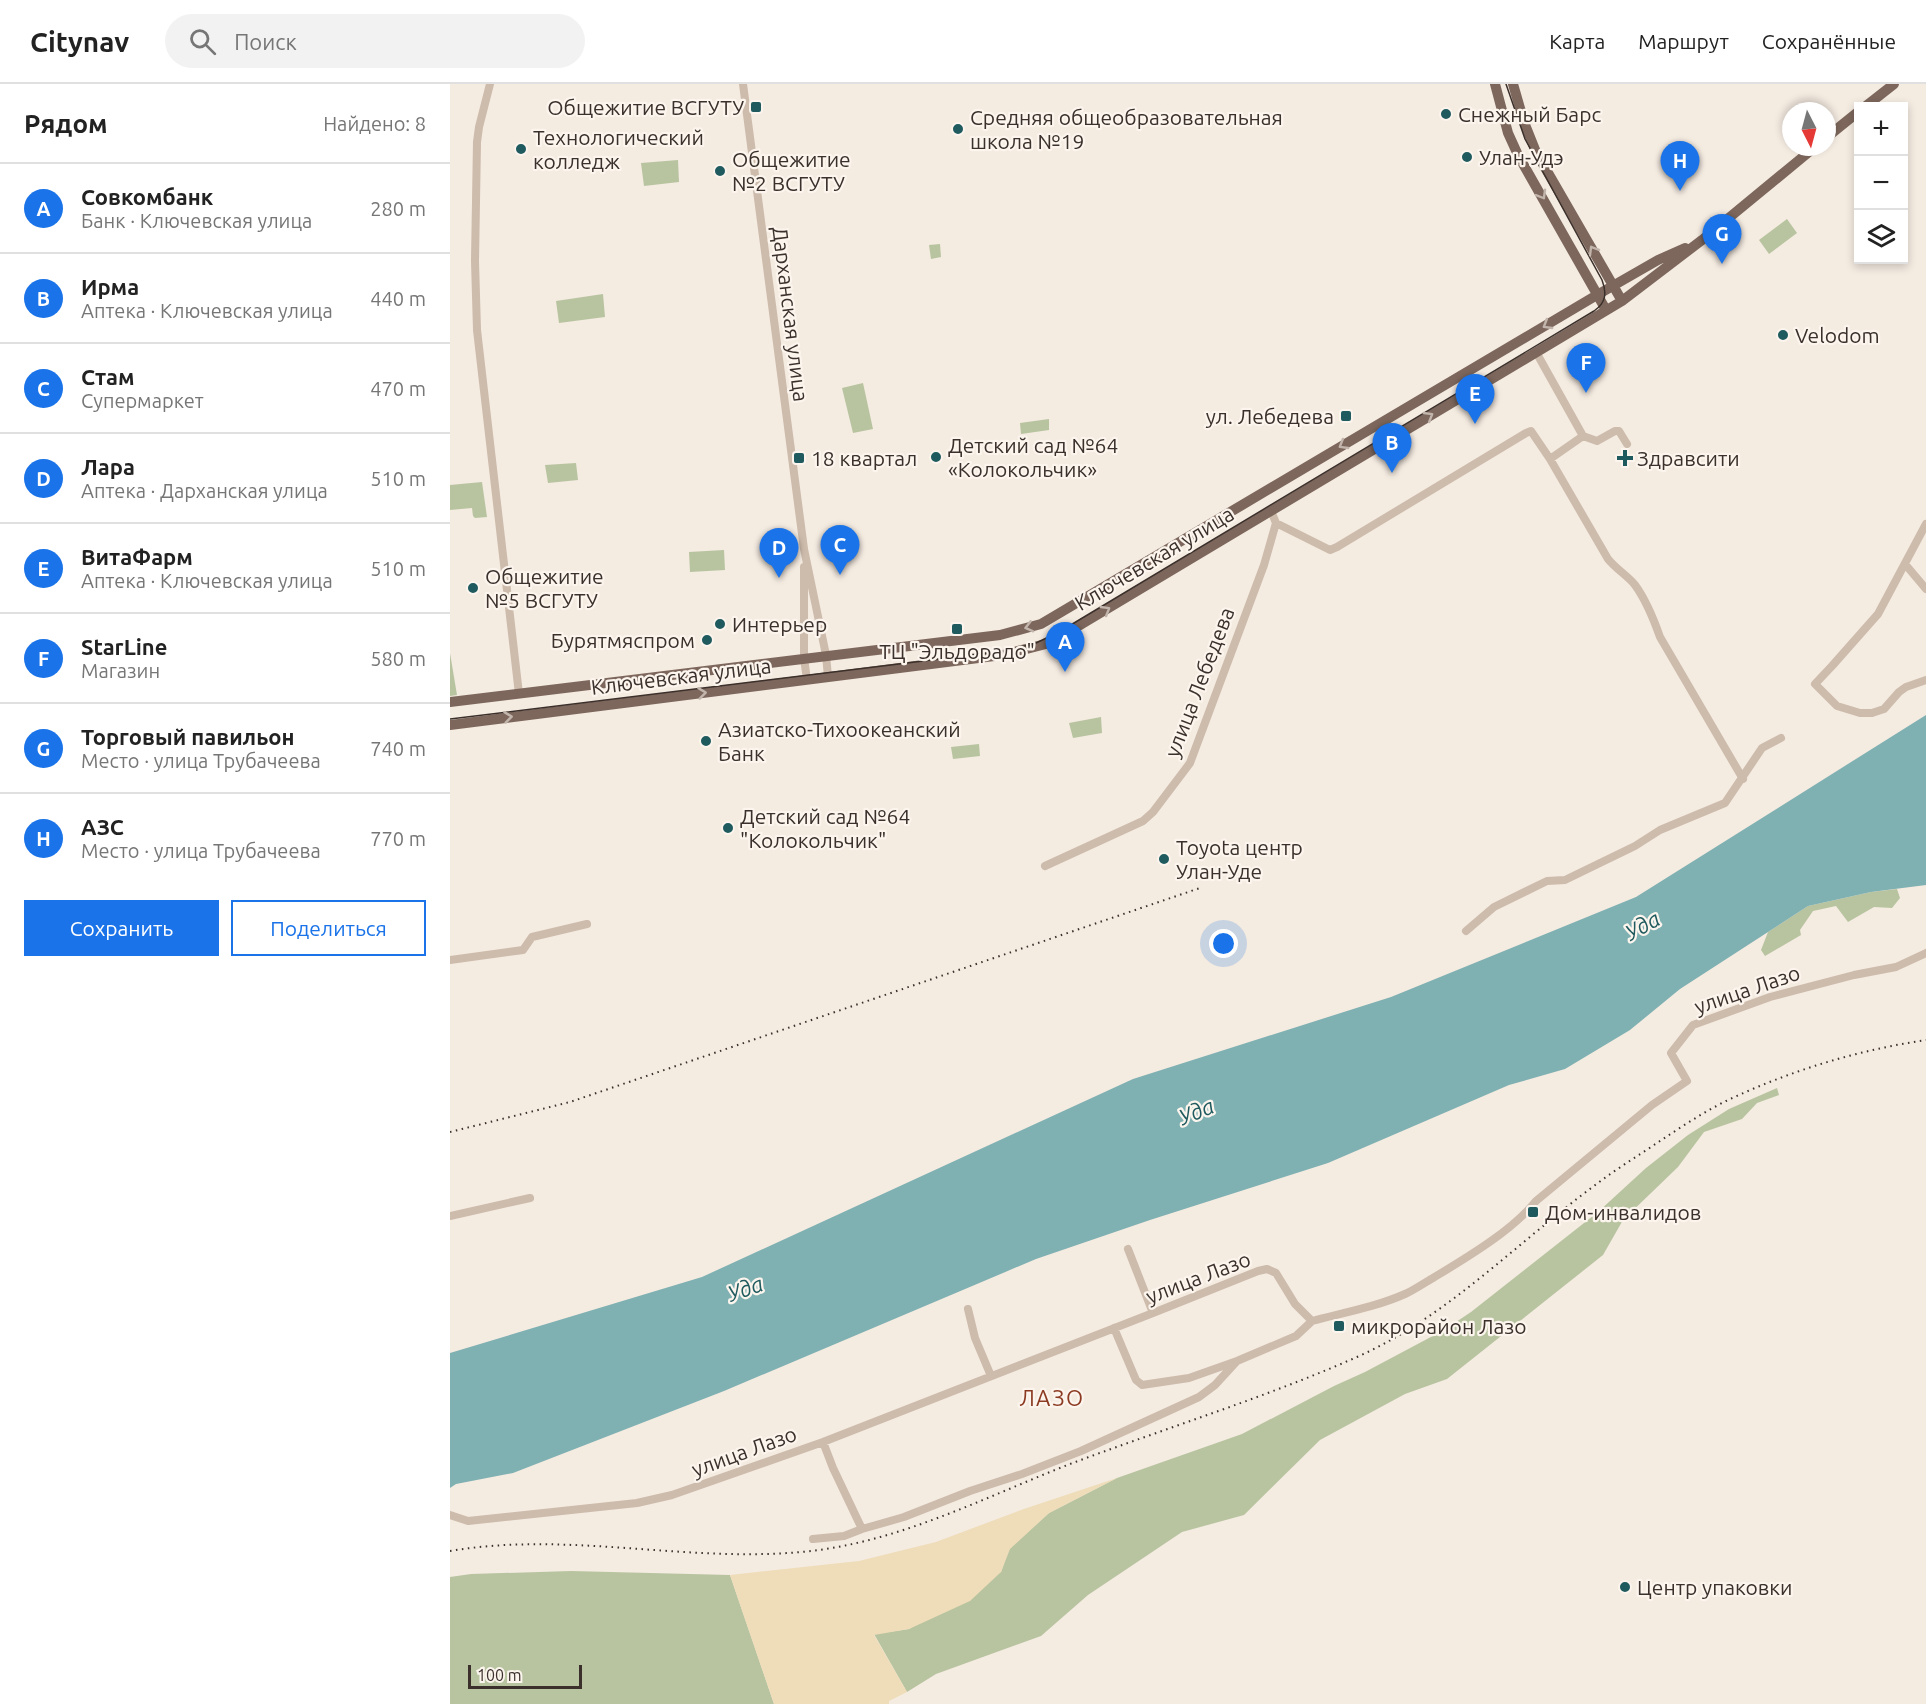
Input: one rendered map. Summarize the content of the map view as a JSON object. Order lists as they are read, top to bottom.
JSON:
{
  "streets": {
    "main road": ["Ключевская улица"],
    "street": ["Дарханская улица", "улица Лебедева", "улица Лазо"]
  },
  "crossings": [
    ["Дарханская улица", "Ключевская улица"]
  ],
  "districts": ["ЛАЗО"],
  "water": ["Уда"],
  "places": {
    "transit": [
      "Общежитие ВСГУТУ",
      "ул. Лебедева",
      "18 квартал",
      "ТЦ \"Эльдорадо\"",
      "Дом-инвалидов",
      "микрорайон Лазо"
    ],
    "other": [
      "Снежный Барс",
      "Средняя общеобразовательная школа №19",
      "Технологический колледж",
      "Улан-Удэ",
      "Общежитие №2 ВСГУТУ",
      "Velodom",
      "Детский сад №64 «Колокольчик»",
      "Общежитие №5 ВСГУТУ",
      "Интерьер",
      "Бурятмяспром",
      "Азиатско-Тихоокеанский Банк",
      "Детский сад №64 \"Колокольчик\"",
      "Toyota центр Улан-Уде",
      "Центр упаковки"
    ],
    "health": ["Здравсити"]
  },
  "scale_bar": "100 m",
  "north": "bottom",
  "page": {
    "header": "Citynav",
    "search": "Поиск",
    "nav": ["Карта", "Маршрут", "Сохранённые"],
    "heading": ["Рядом", "Найдено: 8"],
    "map_buttons": ["+", "−"],
    "pins": [
      "H",
      "G",
      "F",
      "E",
      "B",
      "C",
      "D",
      "A"
    ],
    "list": [
      {
        "mark": "A",
        "name": "Совкомбанк",
        "note": "Банк · Ключевская улица",
        "value": "280 m"
      },
      {
        "mark": "B",
        "name": "Ирма",
        "note": "Аптека · Ключевская улица",
        "value": "440 m"
      },
      {
        "mark": "C",
        "name": "Стам",
        "note": "Супермаркет",
        "value": "470 m"
      },
      {
        "mark": "D",
        "name": "Лара",
        "note": "Аптека · Дарханская улица",
        "value": "510 m"
      },
      {
        "mark": "E",
        "name": "ВитаФарм",
        "note": "Аптека · Ключевская улица",
        "value": "510 m"
      },
      {
        "mark": "F",
        "name": "StarLine",
        "note": "Магазин",
        "value": "580 m"
      },
      {
        "mark": "G",
        "name": "Торговый павильон",
        "note": "Место · улица Трубачеева",
        "value": "740 m"
      },
      {
        "mark": "H",
        "name": "АЗС",
        "note": "Место · улица Трубачеева",
        "value": "770 m"
      }
    ],
    "buttons": ["Сохранить", "Поделиться"],
    "scale": "100 m"
  }
}
